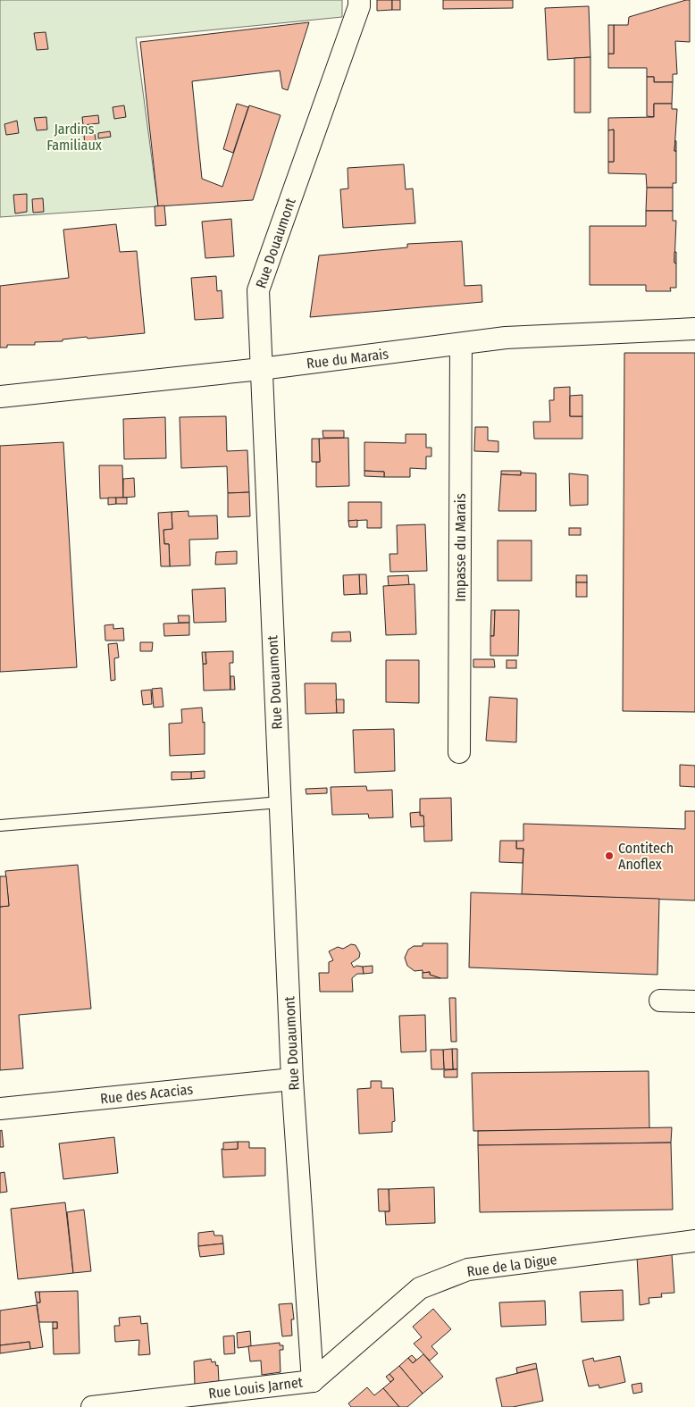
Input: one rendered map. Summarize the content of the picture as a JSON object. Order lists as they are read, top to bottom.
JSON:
{
  "streets": {
    "street": [
      "Rue Douaumont",
      "Rue du Marais",
      "Impasse du Marais",
      "Rue des Acacias",
      "Rue de la Digue",
      "Rue Louis Jarnet"
    ]
  },
  "crossings": [
    ["Rue Douaumont", "Rue du Marais"],
    ["Rue Douaumont", "Rue des Acacias"],
    ["Rue Douaumont", "Rue de la Digue"],
    ["Rue Douaumont", "Rue Louis Jarnet"],
    ["Rue du Marais", "Impasse du Marais"],
    ["Rue de la Digue", "Rue Louis Jarnet"]
  ],
  "parks": ["Jardins Familiaux"],
  "places": ["Contitech Anoflex"]
}
